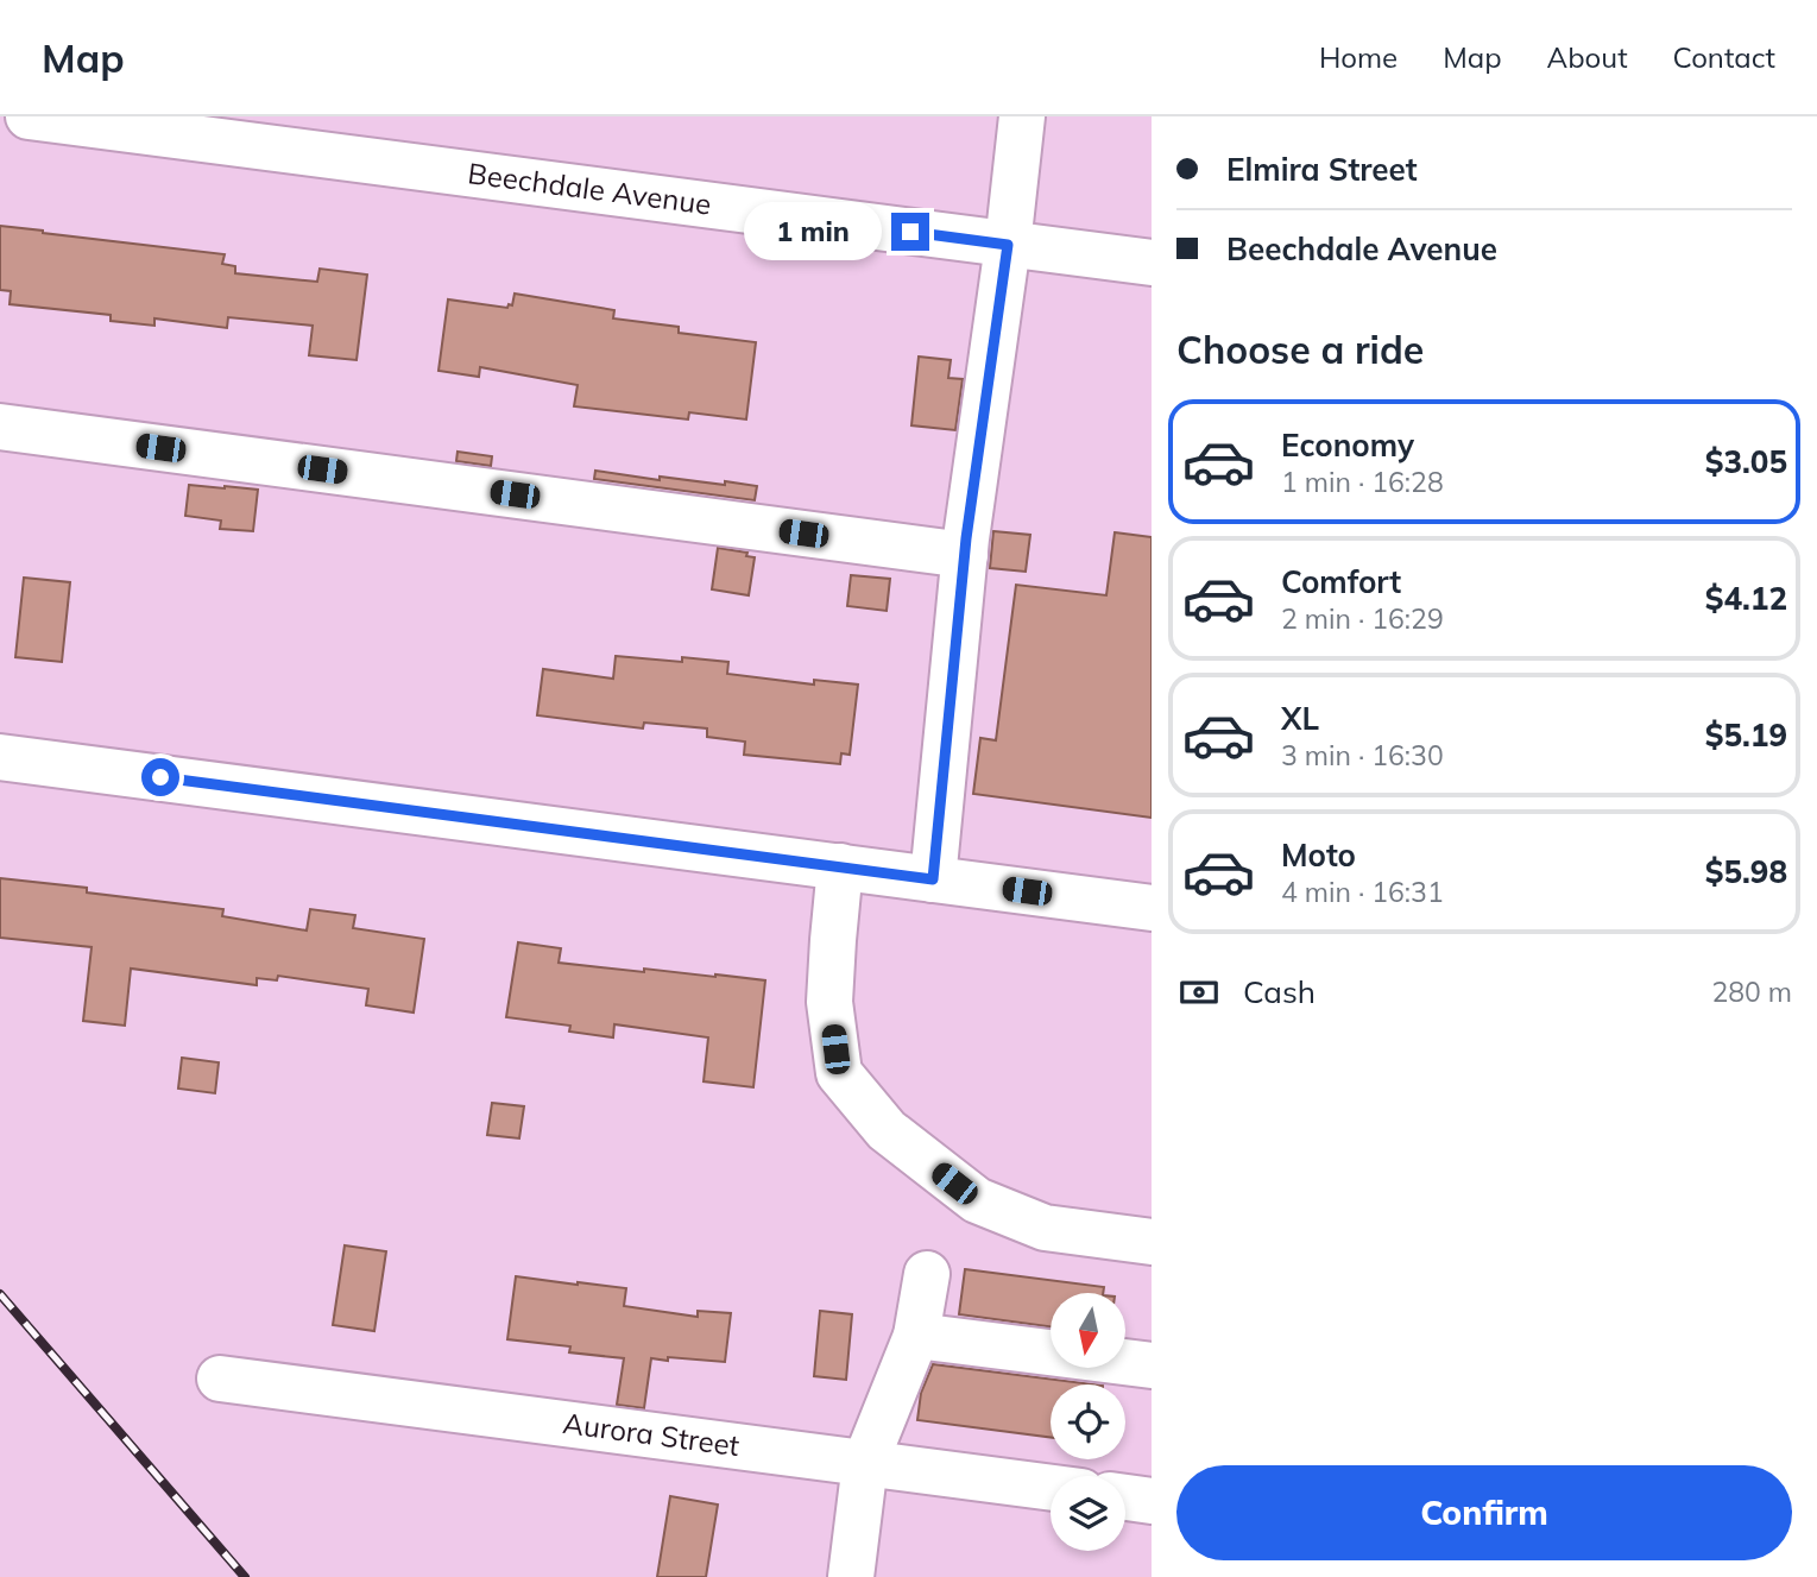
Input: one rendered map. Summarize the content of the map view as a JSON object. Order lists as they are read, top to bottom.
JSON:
{
  "streets": {
    "street": ["Beechdale Avenue", "Aurora Street"]
  },
  "north": "bottom",
  "page": {
    "header": "Map",
    "nav": [
      "Home",
      "Map",
      "About",
      "Contact"
    ],
    "banner": ["Elmira Street", "Beechdale Avenue"],
    "bubble": "1 min",
    "heading": "Choose a ride",
    "list": [
      {
        "name": "Economy",
        "note": "1 min · 16:28",
        "value": "$3.05"
      },
      {
        "name": "Comfort",
        "note": "2 min · 16:29",
        "value": "$4.12"
      },
      {
        "name": "XL",
        "note": "3 min · 16:30",
        "value": "$5.19"
      },
      {
        "name": "Moto",
        "note": "4 min · 16:31",
        "value": "$5.98"
      }
    ],
    "pay": ["Cash", "280 m"],
    "buttons": "Confirm"
  }
}
